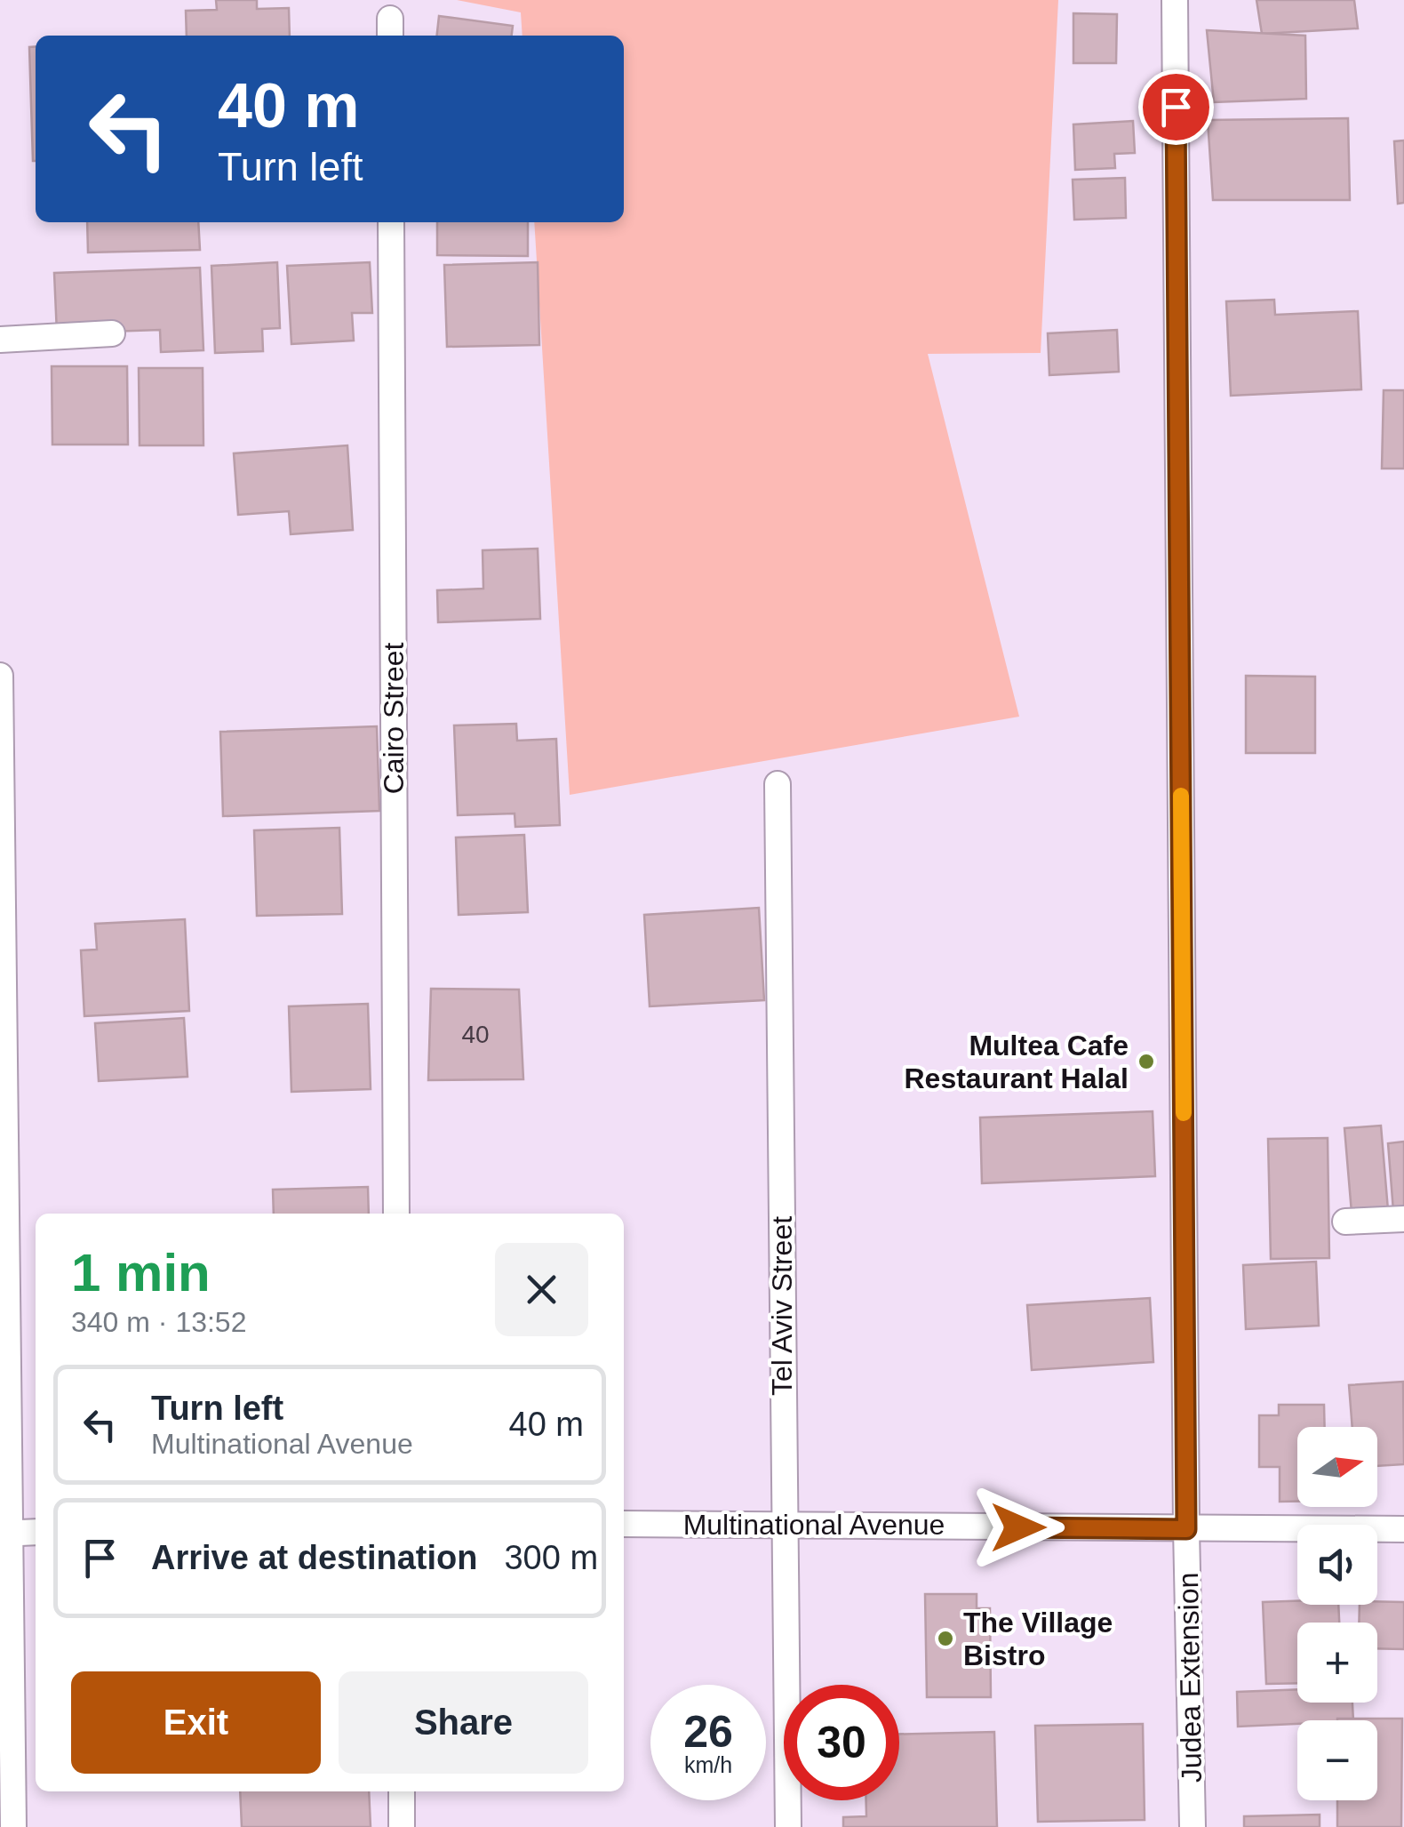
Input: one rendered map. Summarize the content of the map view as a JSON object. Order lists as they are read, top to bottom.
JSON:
{
  "streets": {
    "street": [
      "Cairo Street",
      "Tel Aviv Street",
      "Multinational Avenue",
      "Judea Extension"
    ]
  },
  "crossings": [
    ["Tel Aviv Street", "Multinational Avenue"],
    ["Multinational Avenue", "Judea Extension"]
  ],
  "places": ["Multea Cafe Restaurant Halal", "The Village Bistro"],
  "house_numbers": ["40"],
  "north": "right",
  "page": {
    "turn": ["40 m", "Turn left"],
    "heading": ["1 min", "340 m · 13:52"],
    "list": [
      {
        "name": "Turn left",
        "note": "Multinational Avenue",
        "value": "40 m"
      },
      {
        "name": "Arrive at destination",
        "value": "300 m"
      }
    ],
    "map_buttons": ["+", "−"],
    "buttons": ["Exit", "Share"],
    "speed": "26 km/h",
    "limit": "30"
  }
}
